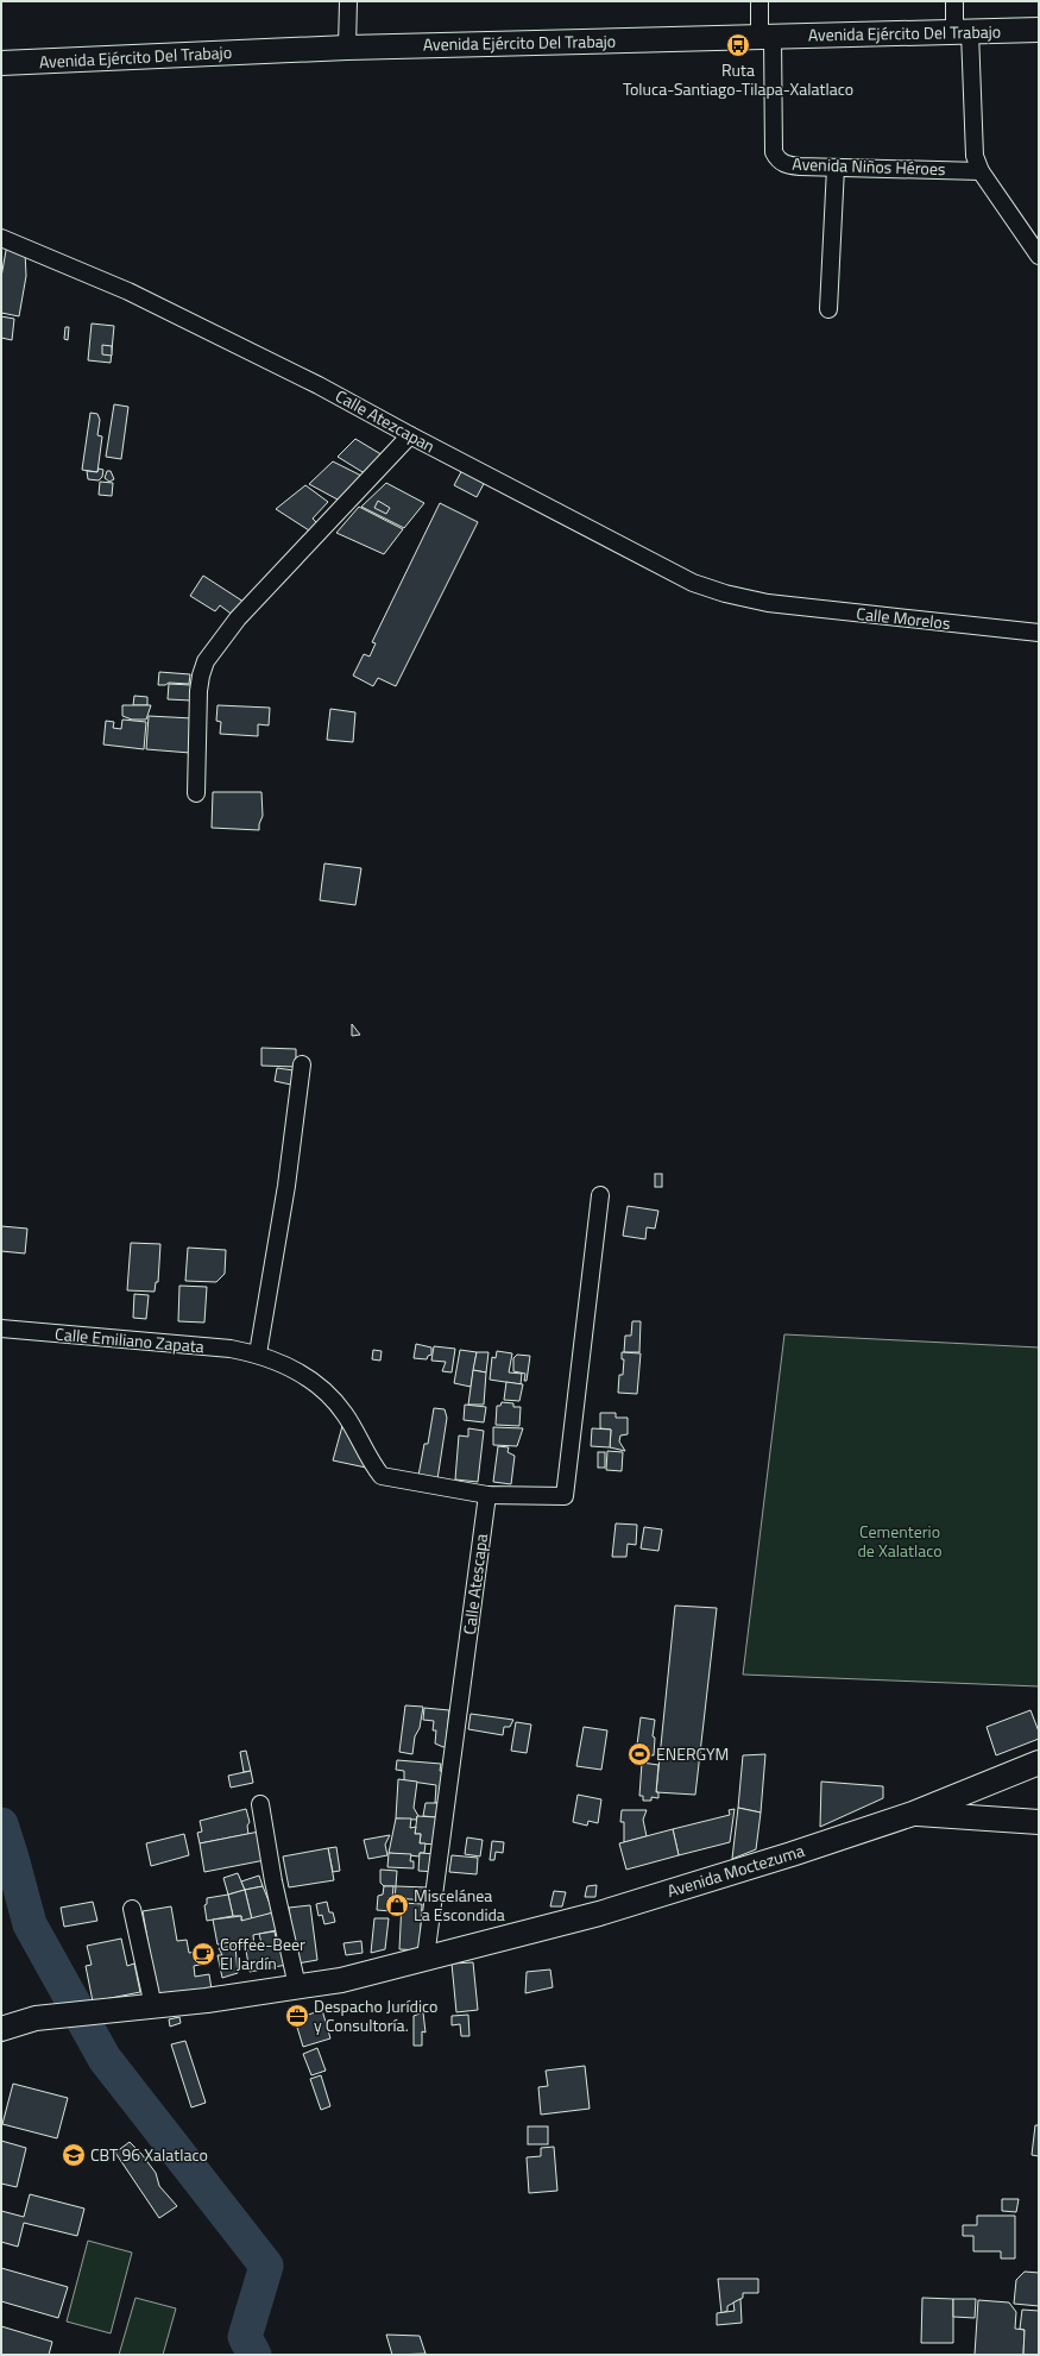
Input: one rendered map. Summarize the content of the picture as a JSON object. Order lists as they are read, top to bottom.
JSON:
{
  "streets": {
    "main road": ["Avenida Ejército Del Trabajo", "Avenida Moctezuma"],
    "street": [
      "Avenida Niños Héroes",
      "Calle Atezcapan",
      "Calle Morelos",
      "Calle Emiliano Zapata",
      "Calle Atescapa"
    ]
  },
  "crossings": [
    ["Avenida Ejército Del Trabajo", "Avenida Niños Héroes"],
    ["Calle Atezcapan", "Calle Morelos"],
    ["Calle Atescapa", "Avenida Moctezuma"]
  ],
  "parks": ["Cementerio de Xalatlaco"],
  "places": {
    "bus stop": ["Ruta Toluca-Santiago-Tilapa-Xalatlaco"],
    "sports": ["ENERGYM"],
    "shop": ["Miscelánea La Escondida"],
    "cafe": ["Coffee-Beer El Jardín"],
    "office": ["Despacho Jurídico y Consultoría."],
    "school or university": ["CBT 96 Xalatlaco"]
  }
}
